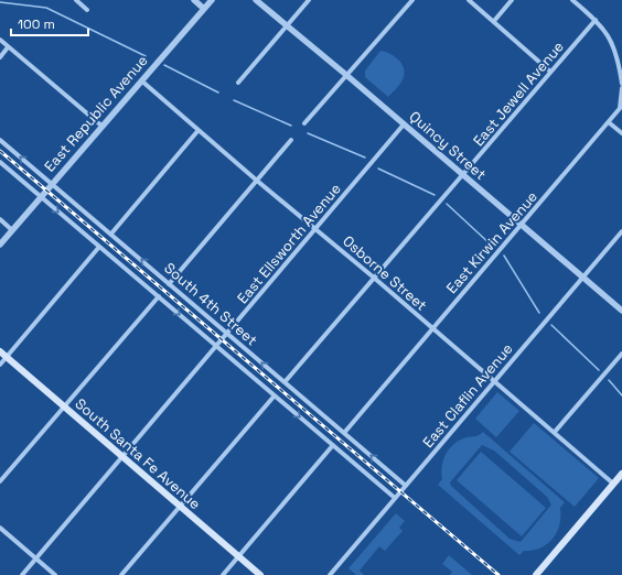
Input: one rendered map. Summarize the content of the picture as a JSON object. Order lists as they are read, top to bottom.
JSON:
{
  "streets": {
    "main road": ["South Santa Fe Avenue"],
    "street": [
      "East Jewell Avenue",
      "East Republic Avenue",
      "Quincy Street",
      "East Kirwin Avenue",
      "East Ellsworth Avenue",
      "Osborne Street",
      "South 4th Street",
      "East Claflin Avenue"
    ]
  },
  "crossings": [
    ["East Jewell Avenue", "Quincy Street"],
    ["East Jewell Avenue", "Osborne Street"],
    ["East Jewell Avenue", "South 4th Street"],
    ["East Republic Avenue", "Osborne Street"],
    ["East Republic Avenue", "South 4th Street"],
    ["Quincy Street", "East Kirwin Avenue"],
    ["Quincy Street", "East Ellsworth Avenue"],
    ["Quincy Street", "East Claflin Avenue"],
    ["East Kirwin Avenue", "Osborne Street"],
    ["East Kirwin Avenue", "South 4th Street"],
    ["East Ellsworth Avenue", "Osborne Street"],
    ["East Ellsworth Avenue", "South 4th Street"],
    ["East Ellsworth Avenue", "South Santa Fe Avenue"],
    ["Osborne Street", "East Claflin Avenue"],
    ["South 4th Street", "East Claflin Avenue"]
  ],
  "scale_bar": "100 m"
}
